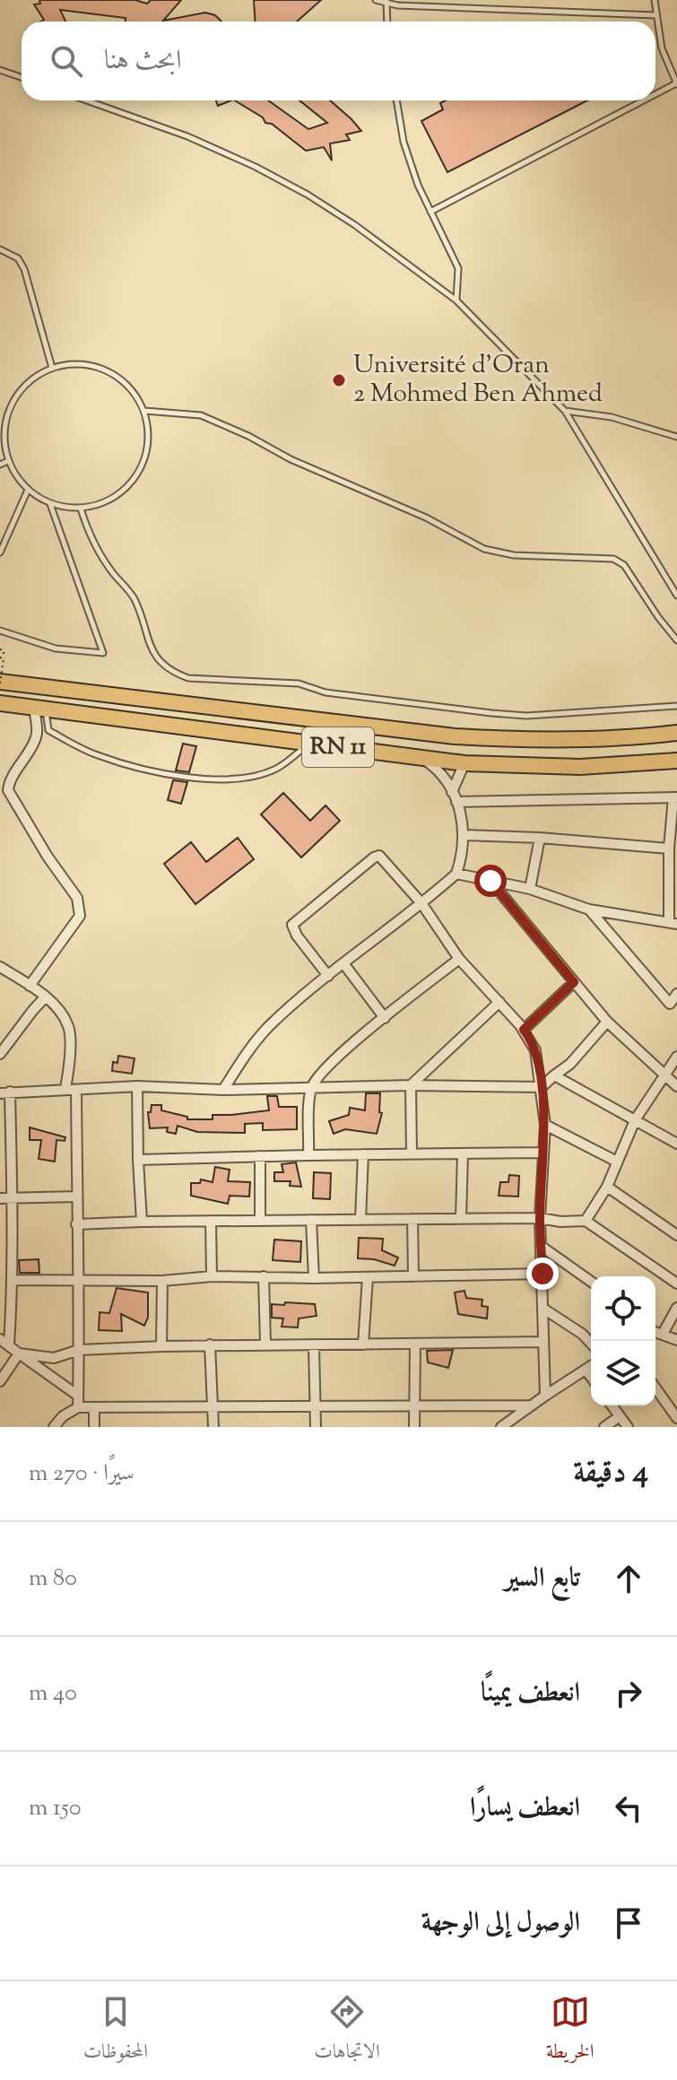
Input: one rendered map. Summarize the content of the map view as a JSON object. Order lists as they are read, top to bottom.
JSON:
{
  "streets": {
    "highway": ["RN 11"]
  },
  "places": ["Université d'Oran 2 Mohmed Ben Ahmed"],
  "page": {
    "search": "ابحث هنا",
    "heading": ["4 دقيقة", "سيرًا · 270 m"],
    "list": [
      ["تابع السير", "80 m"],
      ["انعطف يمينًا", "40 m"],
      ["انعطف يسارًا", "150 m"],
      "الوصول إلى الوجهة"
    ],
    "nav": ["الخريطة", "الاتجاهات", "المحفوظات"]
  }
}
